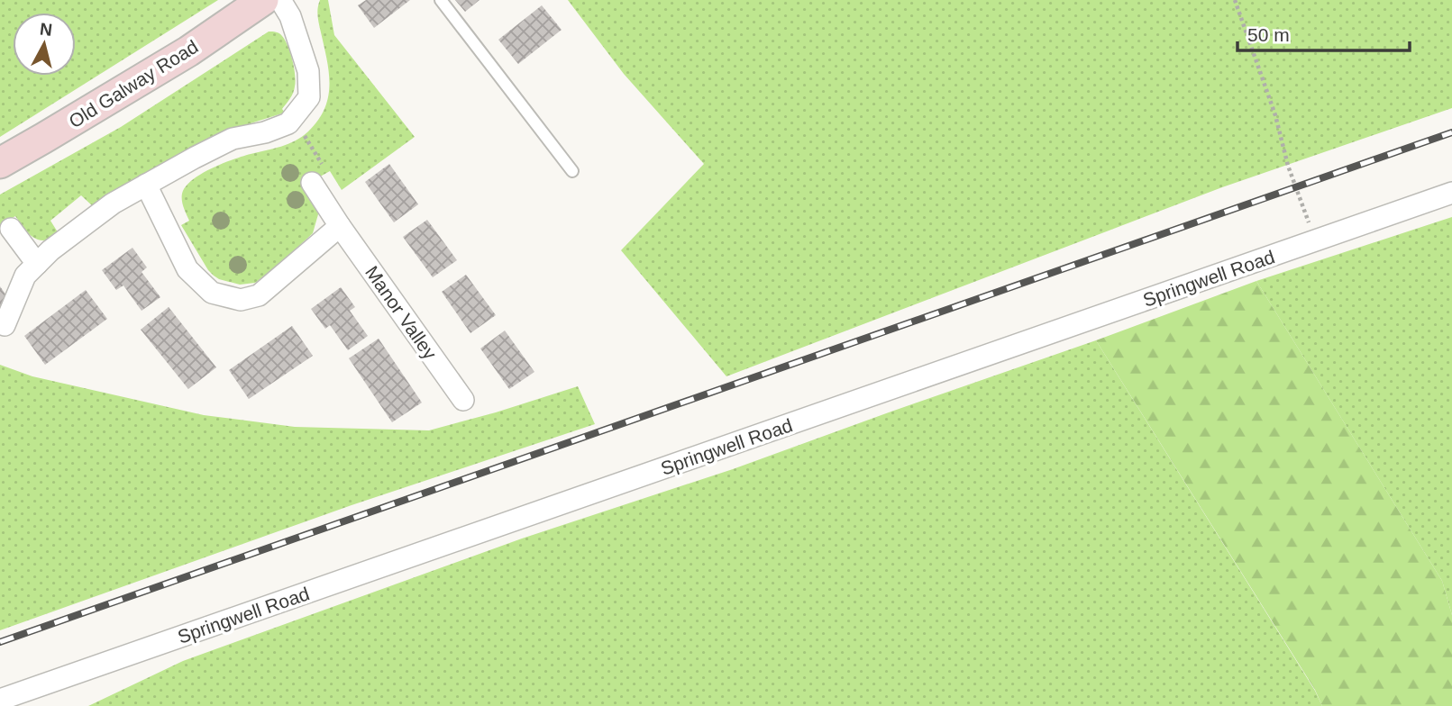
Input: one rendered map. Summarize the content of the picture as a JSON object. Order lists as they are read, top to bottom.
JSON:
{
  "streets": {
    "main road": ["Old Galway Road"],
    "street": ["Springwell Road", "Manor Valley"]
  },
  "scale_bar": "50 m",
  "north": "top"
}
